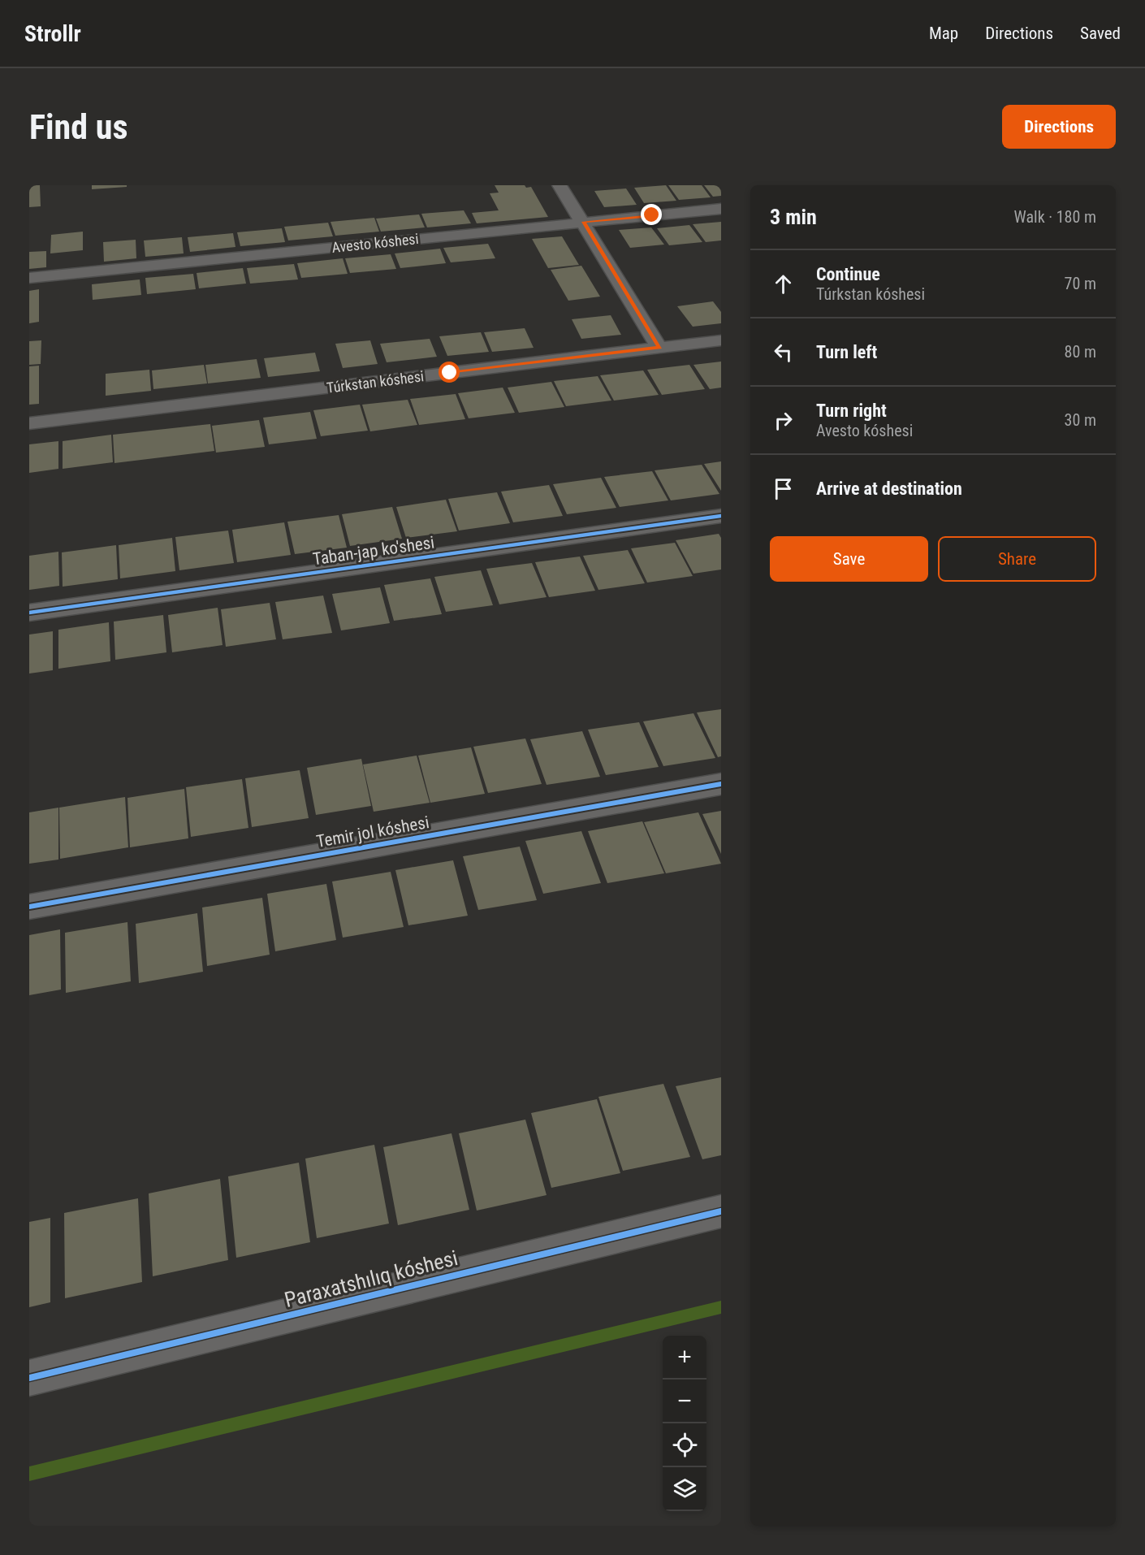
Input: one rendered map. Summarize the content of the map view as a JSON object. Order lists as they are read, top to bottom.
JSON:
{
  "streets": {
    "street": [
      "Avesto kóshesi",
      "Túrkstan kóshesi",
      "Taban-jap ko'shesi",
      "Temir jol kóshesi",
      "Paraxatshılıq kóshesi"
    ]
  },
  "page": {
    "header": "Strollr",
    "nav": ["Map", "Directions", "Saved"],
    "buttons": [
      "Directions",
      ["Save", "Share"]
    ],
    "title": "Find us",
    "heading": ["3 min", "Walk · 180 m"],
    "list": [
      ["Continue", "Túrkstan kóshesi", "70 m"],
      ["Turn left", "80 m"],
      ["Turn right", "Avesto kóshesi", "30 m"],
      "Arrive at destination"
    ],
    "map_buttons": ["+", "−"]
  }
}
